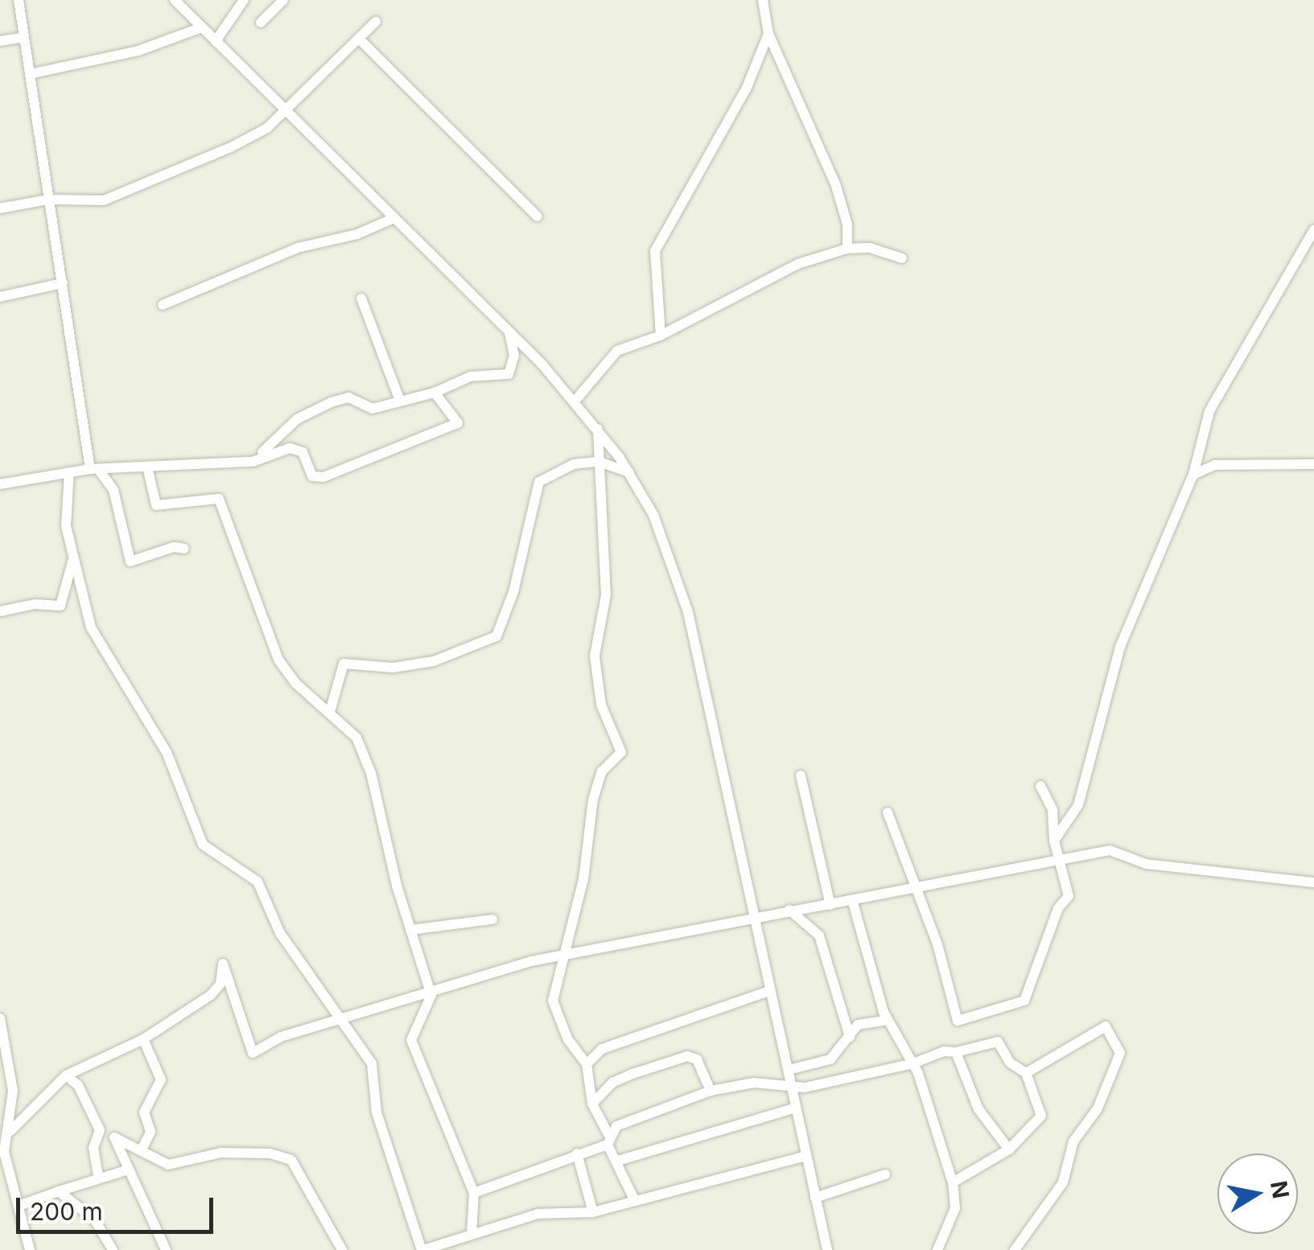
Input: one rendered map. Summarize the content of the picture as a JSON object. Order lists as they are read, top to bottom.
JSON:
{
  "scale_bar": "200 m",
  "north": "right"
}
